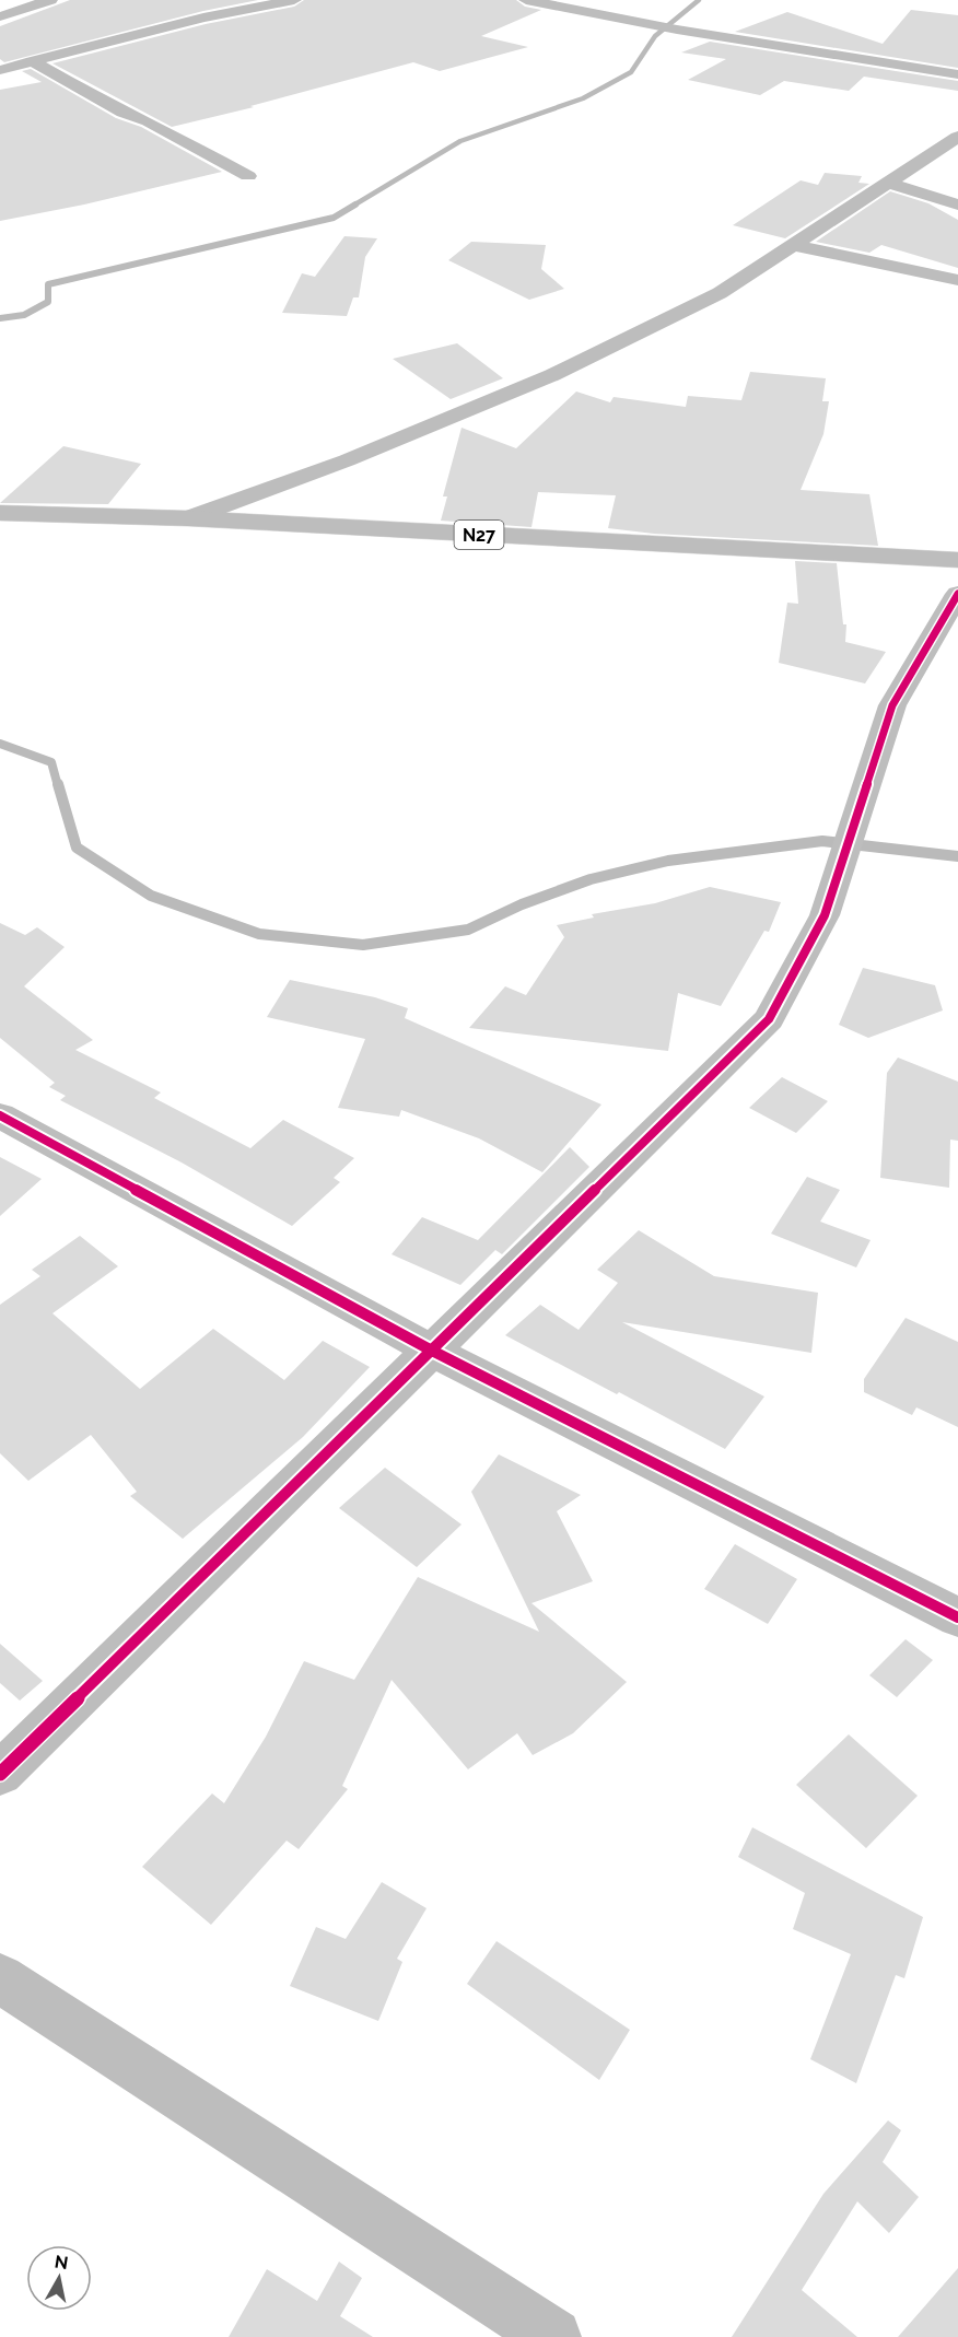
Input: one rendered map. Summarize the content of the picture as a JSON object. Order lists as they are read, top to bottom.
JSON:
{
  "streets": {
    "street": ["N27"]
  },
  "north": "top"
}
